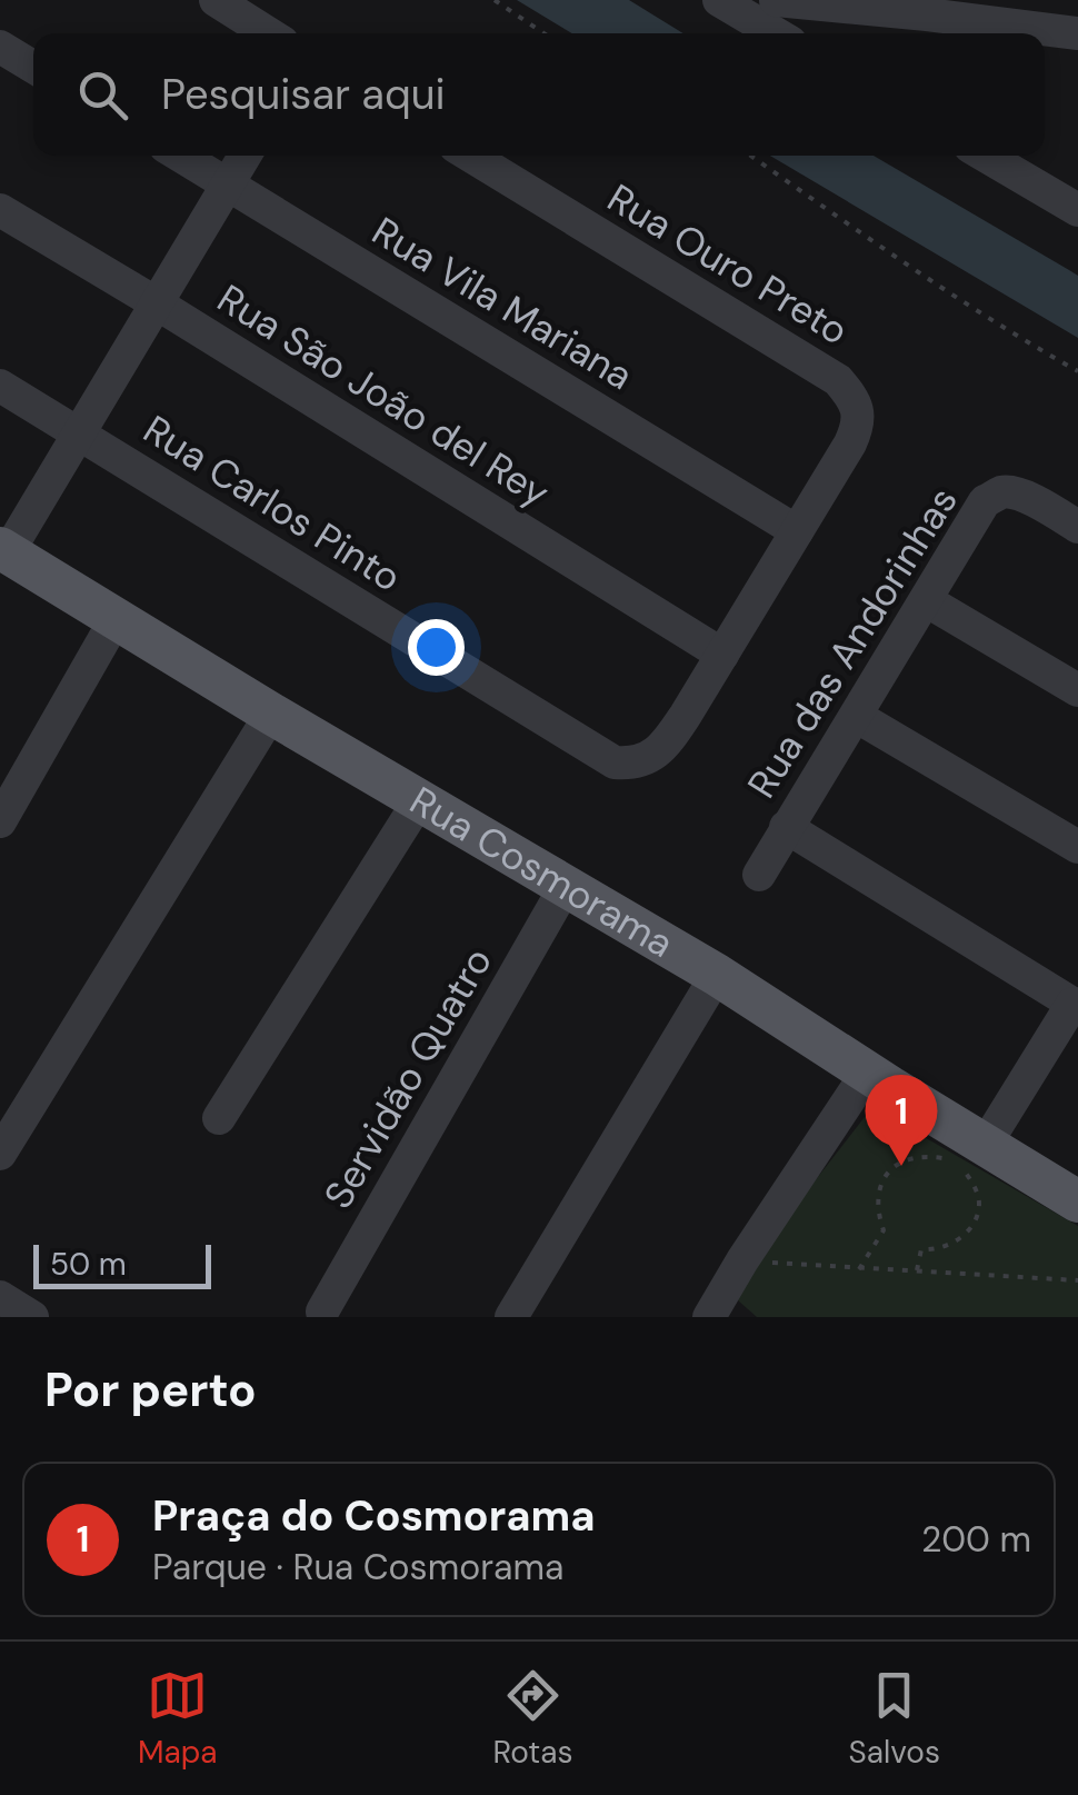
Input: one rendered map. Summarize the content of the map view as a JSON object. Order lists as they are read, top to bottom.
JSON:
{
  "streets": {
    "main road": ["Rua Cosmorama"],
    "street": [
      "Rua Ouro Preto",
      "Rua Vila Mariana",
      "Rua São João del Rey",
      "Rua Carlos Pinto",
      "Rua das Andorinhas",
      "Servidão Quatro"
    ]
  },
  "crossings": [
    ["Rua Ouro Preto", "Rua Vila Mariana"],
    ["Rua São João del Rey", "Rua Carlos Pinto"],
    ["Rua Cosmorama", "Servidão Quatro"]
  ],
  "scale_bar": "50 m",
  "page": {
    "search": "Pesquisar aqui",
    "pins": "1",
    "scale": "50 m",
    "heading": "Por perto",
    "list": [
      {
        "mark": "1",
        "name": "Praça do Cosmorama",
        "note": "Parque · Rua Cosmorama",
        "value": "200 m"
      }
    ],
    "nav": ["Mapa", "Rotas", "Salvos"]
  }
}
